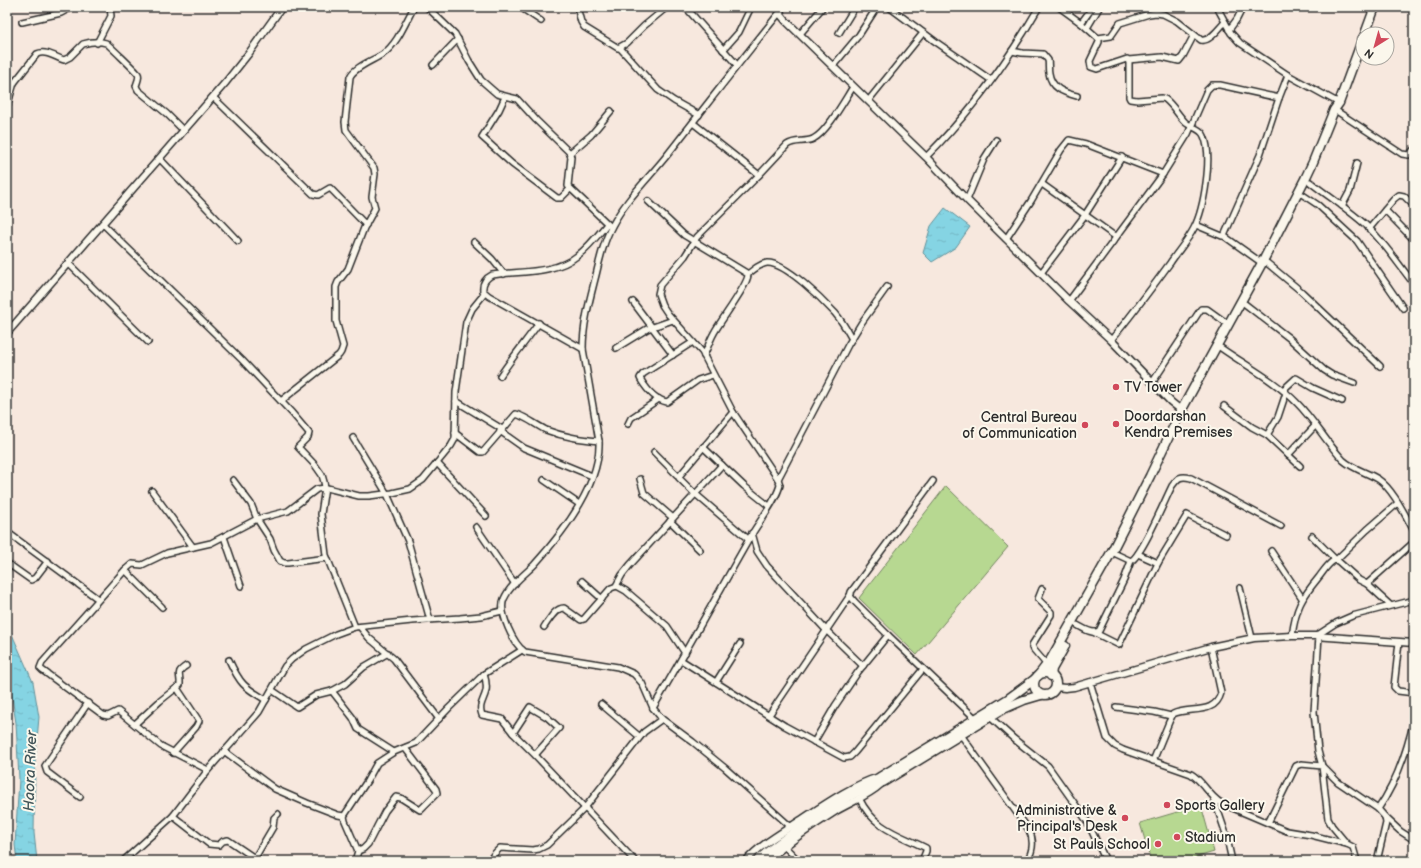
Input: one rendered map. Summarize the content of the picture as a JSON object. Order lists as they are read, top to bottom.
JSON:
{
  "water": ["Haora River"],
  "places": [
    "TV Tower",
    "Doordarshan Kendra Premises",
    "Central Bureau of Communication",
    "Sports Gallery",
    "Administrative & Principal's Desk",
    "Stadium",
    "St Pauls School"
  ],
  "north": "bottom left"
}
